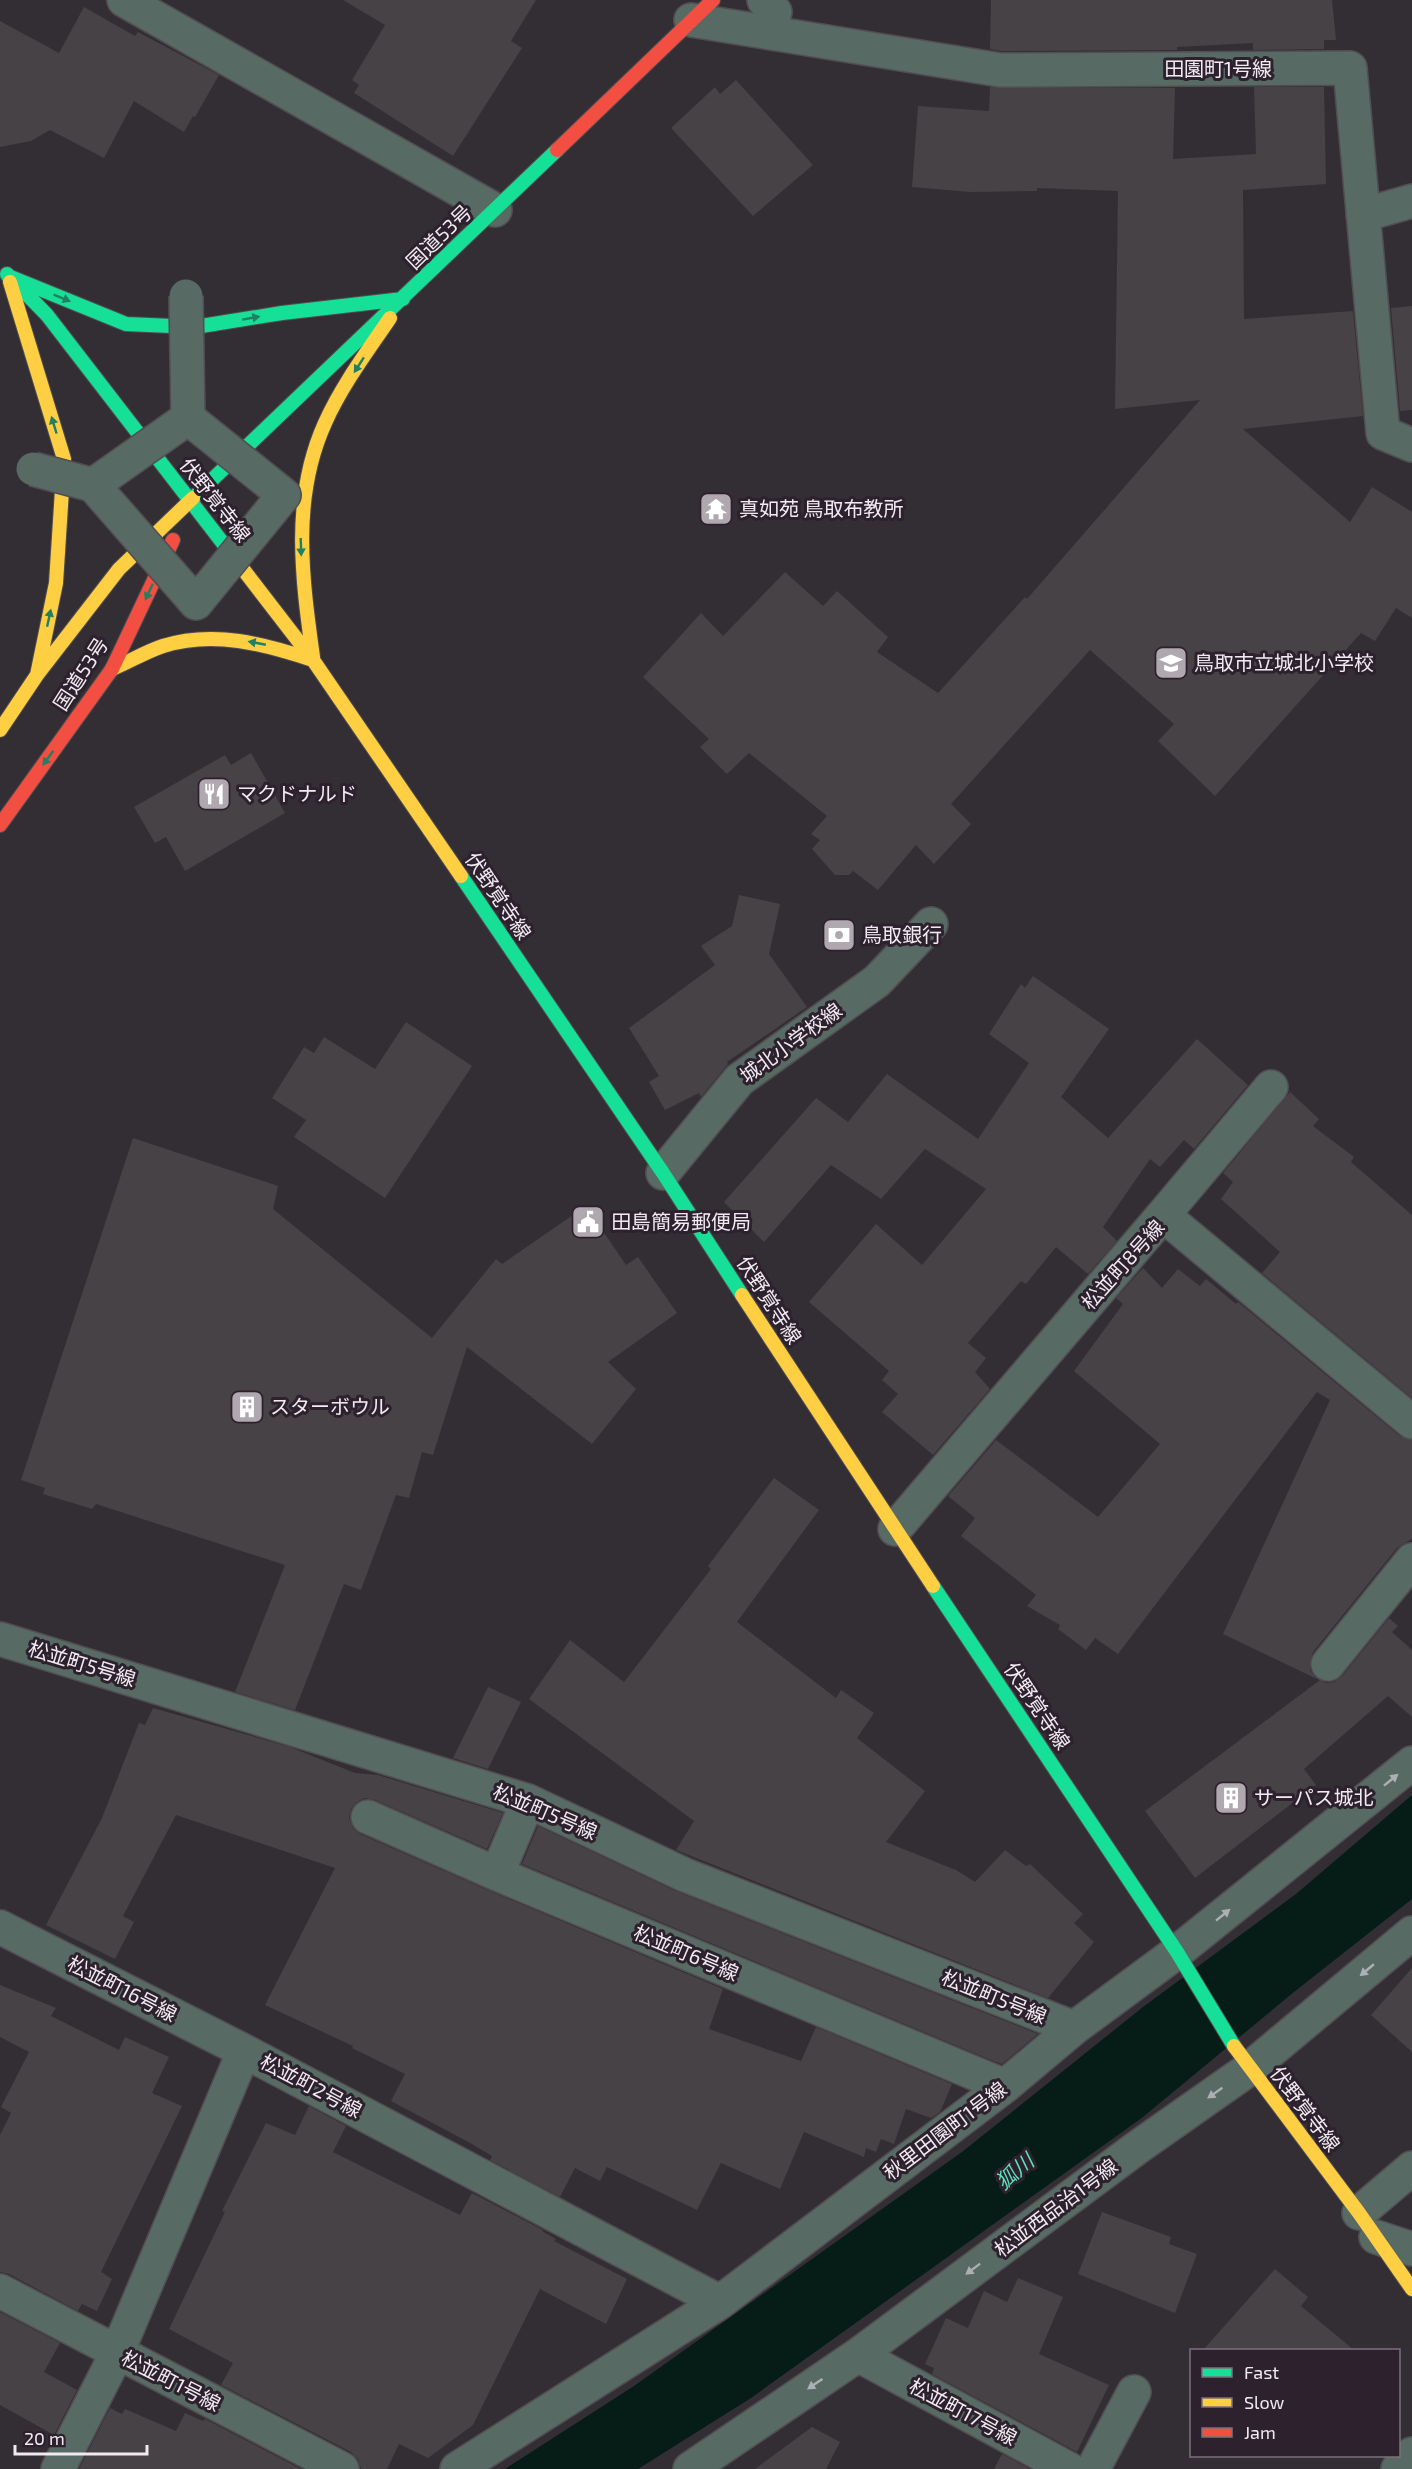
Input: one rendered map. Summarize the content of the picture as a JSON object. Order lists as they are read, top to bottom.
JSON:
{
  "streets": {
    "main road": ["国道53号", "伏野覚寺線"],
    "street": [
      "田園町1号線",
      "城北小学校線",
      "松並町8号線",
      "松並町5号線",
      "松並町6号線",
      "松並町16号線",
      "松並町2号線",
      "秋里田園町1号線",
      "松並西品治1号線",
      "松並町1号線",
      "松並町17号線"
    ]
  },
  "crossings": [
    ["田園町1号線", "国道53号"],
    ["国道53号", "伏野覚寺線"],
    ["伏野覚寺線", "城北小学校線"],
    ["伏野覚寺線", "松並町8号線"],
    ["伏野覚寺線", "秋里田園町1号線"],
    ["伏野覚寺線", "松並西品治1号線"],
    ["松並町5号線", "秋里田園町1号線"],
    ["松並町6号線", "秋里田園町1号線"],
    ["松並町16号線", "松並町2号線"],
    ["松並町2号線", "秋里田園町1号線"],
    ["松並町2号線", "松並町1号線"],
    ["松並西品治1号線", "松並町17号線"]
  ],
  "one_way": ["松並西品治1号線"],
  "water": ["狐川"],
  "places": {
    "temple": ["真如苑 鳥取布教所"],
    "school or university": ["鳥取市立城北小学校"],
    "restaurant": ["マクドナルド"],
    "bank": ["鳥取銀行"],
    "public building": ["田島簡易郵便局"],
    "building": ["スターボウル", "サーパス城北"]
  },
  "legend": ["Fast", "Slow", "Jam"],
  "scale_bar": "20 m"
}
